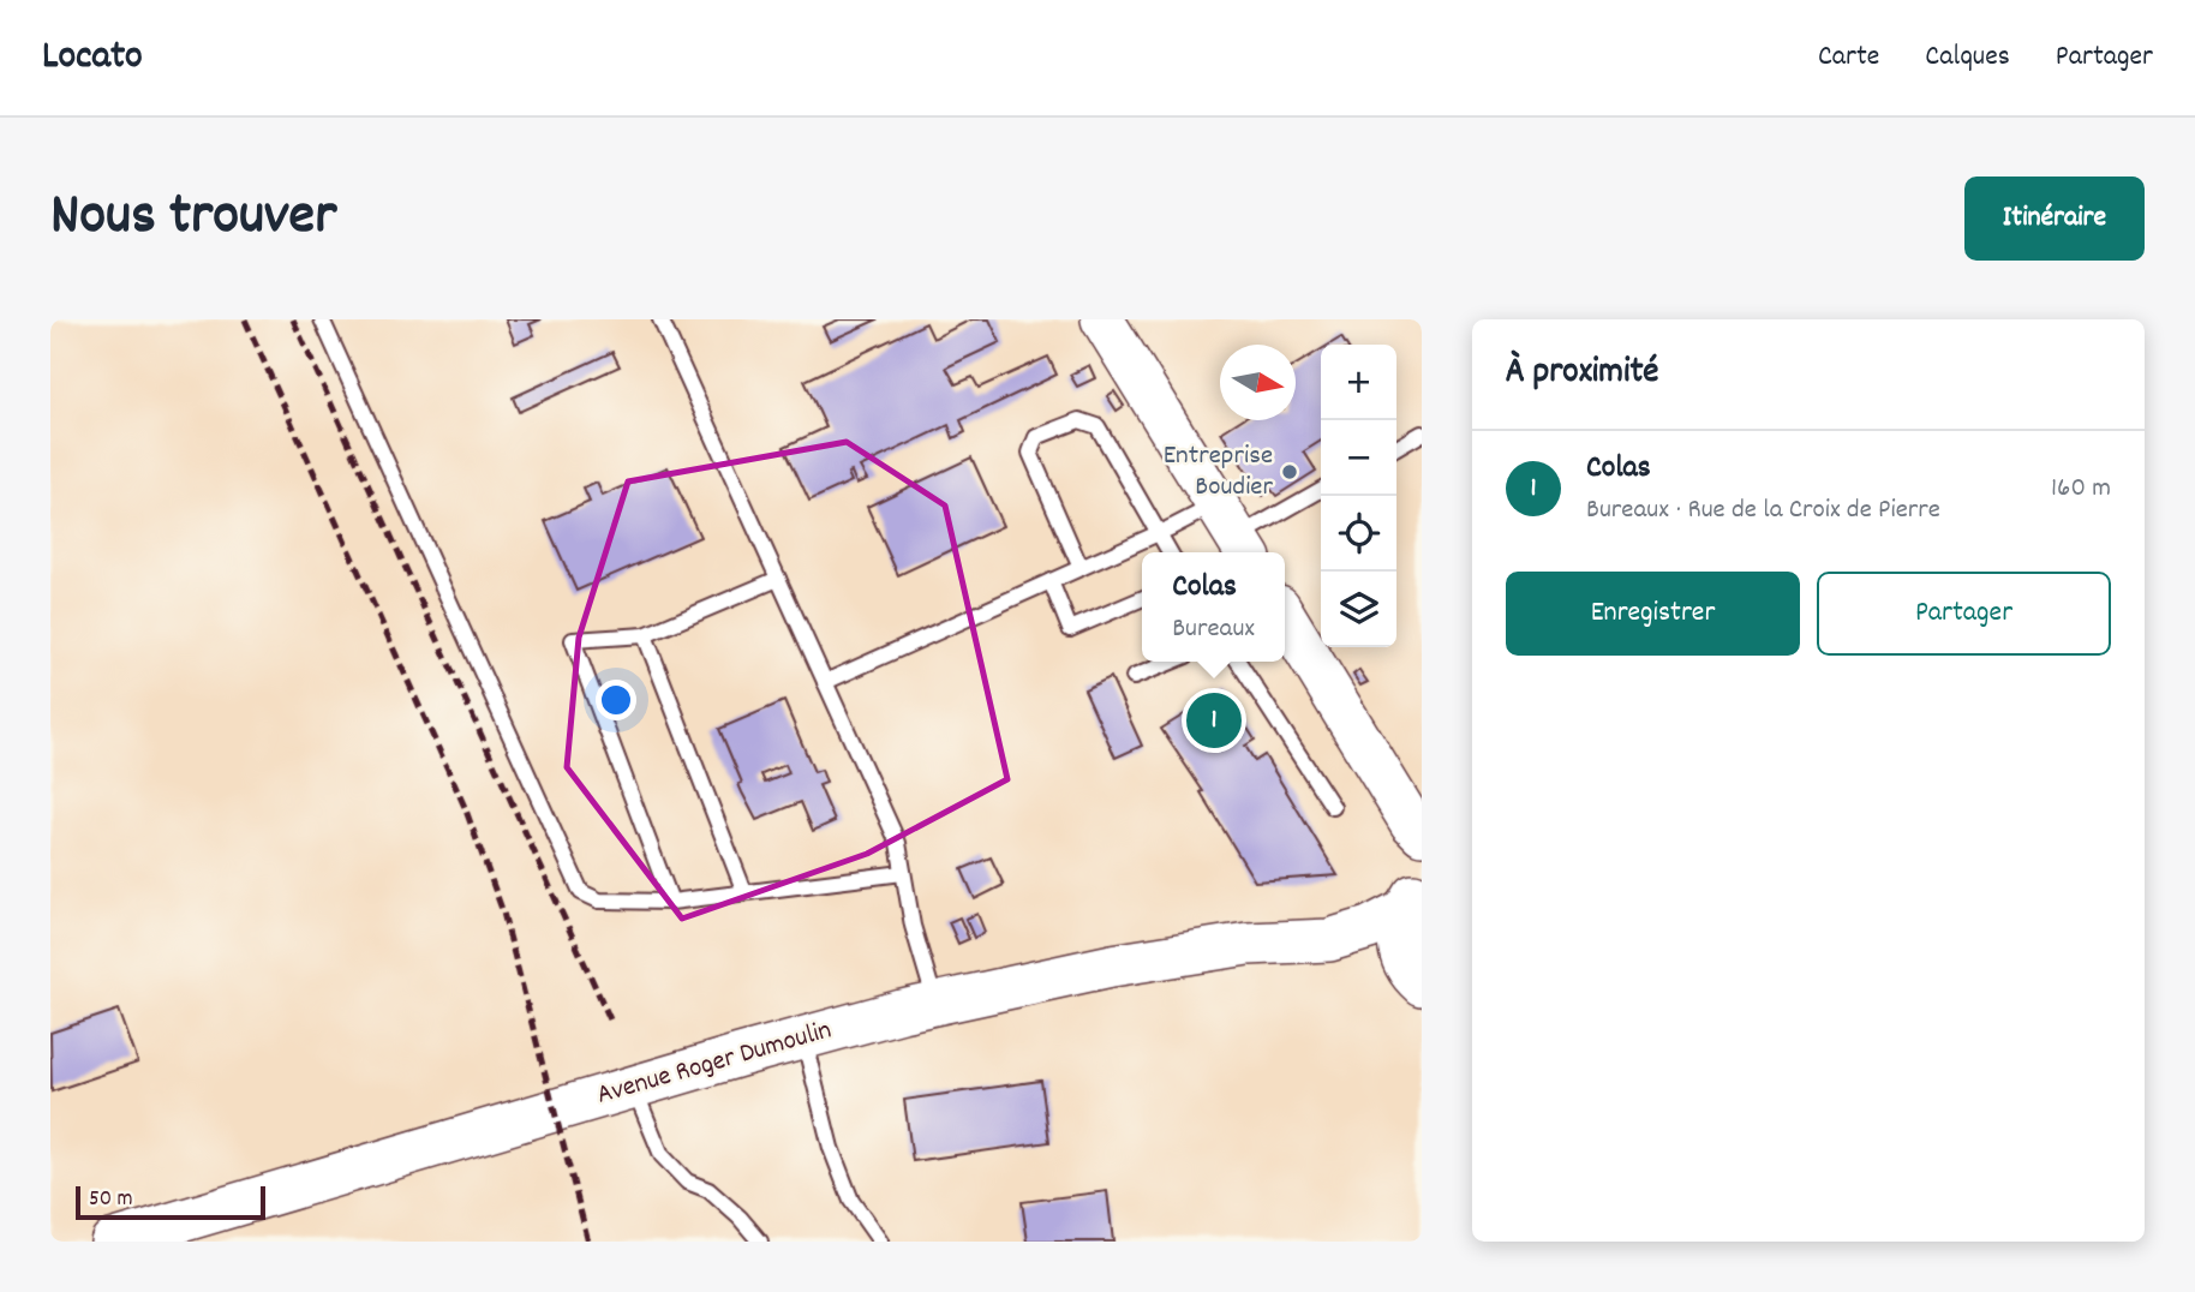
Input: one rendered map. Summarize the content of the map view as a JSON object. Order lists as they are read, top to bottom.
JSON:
{
  "streets": {
    "main road": ["Avenue Roger Dumoulin"]
  },
  "places": ["Entreprise Boudier"],
  "scale_bar": "50 m",
  "north": "right",
  "page": {
    "header": "Locato",
    "nav": ["Carte", "Calques", "Partager"],
    "title": "Nous trouver",
    "buttons": [
      "Itinéraire",
      ["Enregistrer", "Partager"]
    ],
    "heading": "À proximité",
    "map_buttons": ["+", "−"],
    "list": [
      {
        "mark": "1",
        "name": "Colas",
        "note": "Bureaux · Rue de la Croix de Pierre",
        "value": "160 m"
      }
    ],
    "popup": ["Colas", "Bureaux"],
    "pins": "1",
    "scale": "50 m"
  }
}
